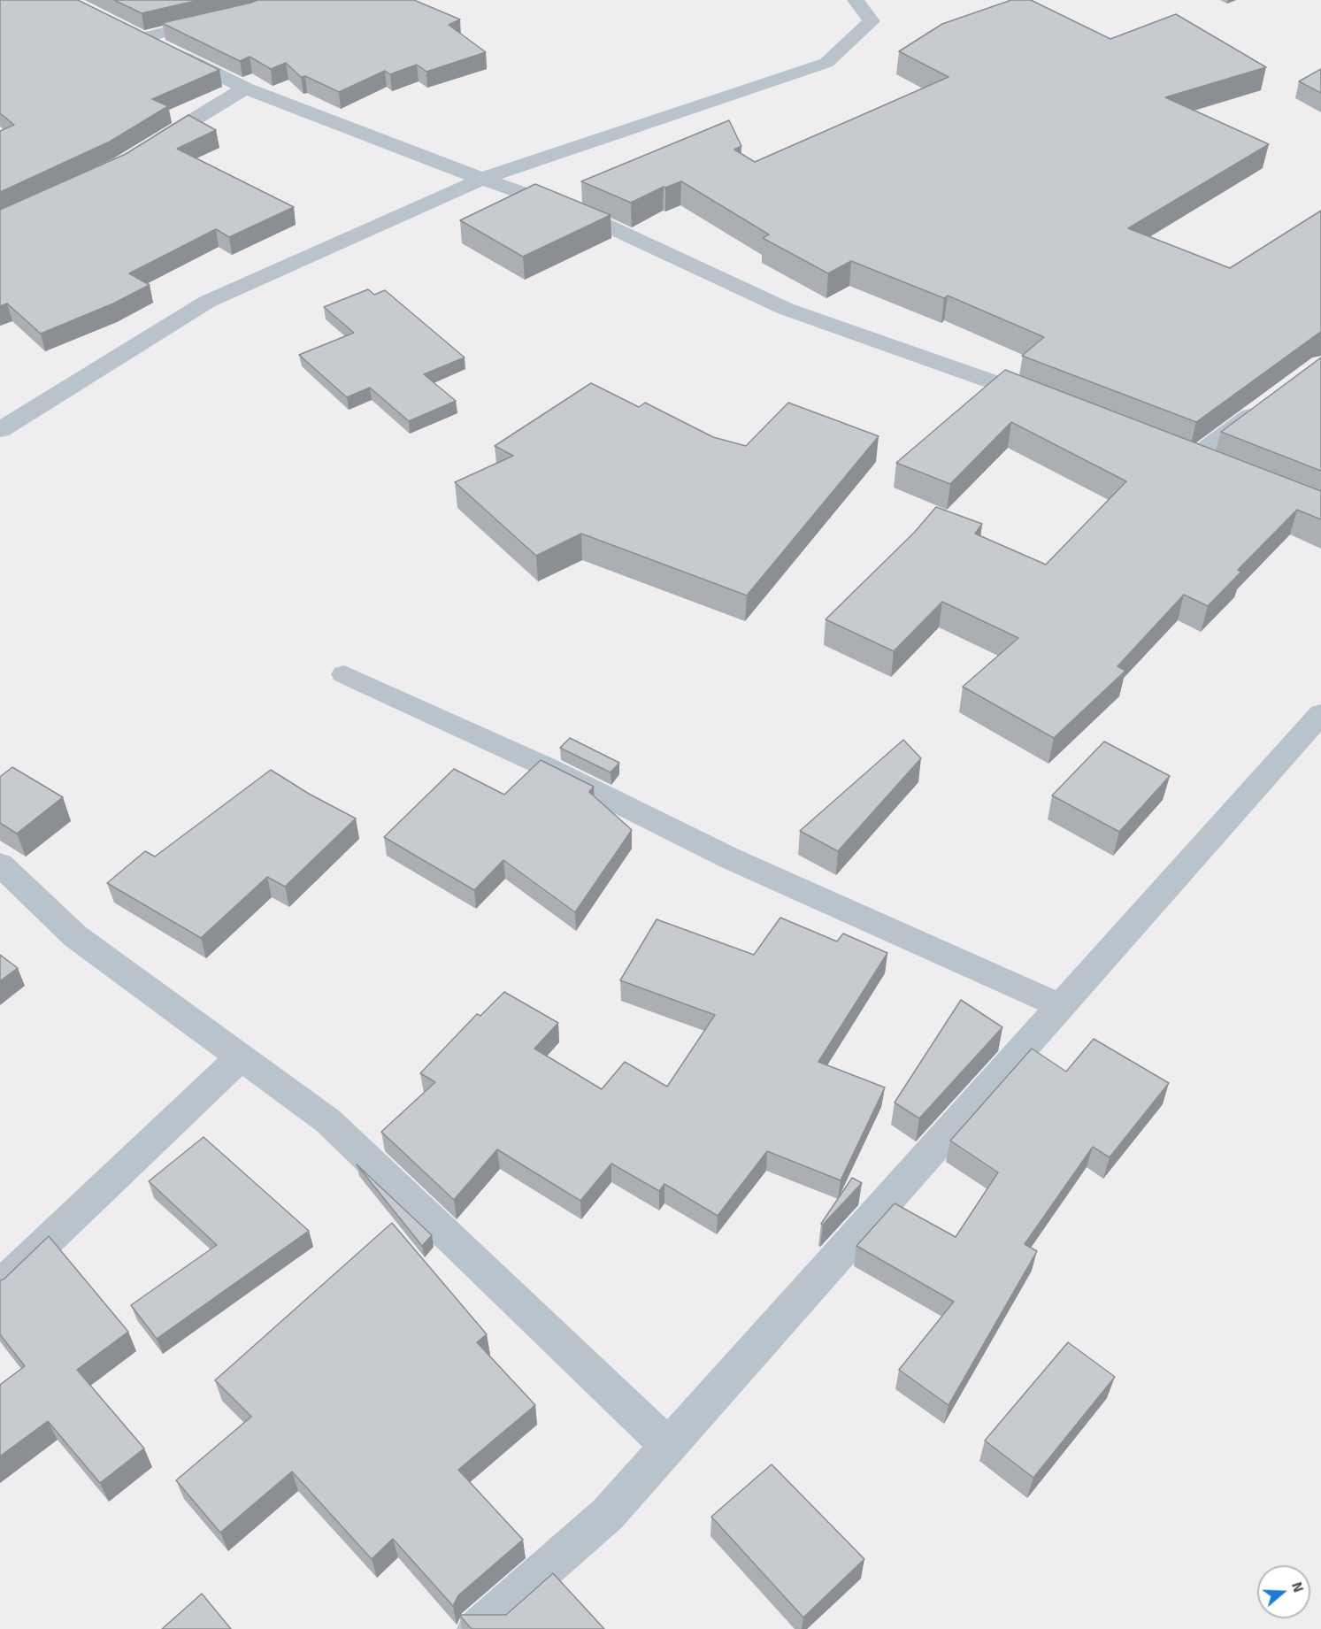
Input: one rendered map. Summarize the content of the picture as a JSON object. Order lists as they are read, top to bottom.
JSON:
{
  "north": "right"
}
